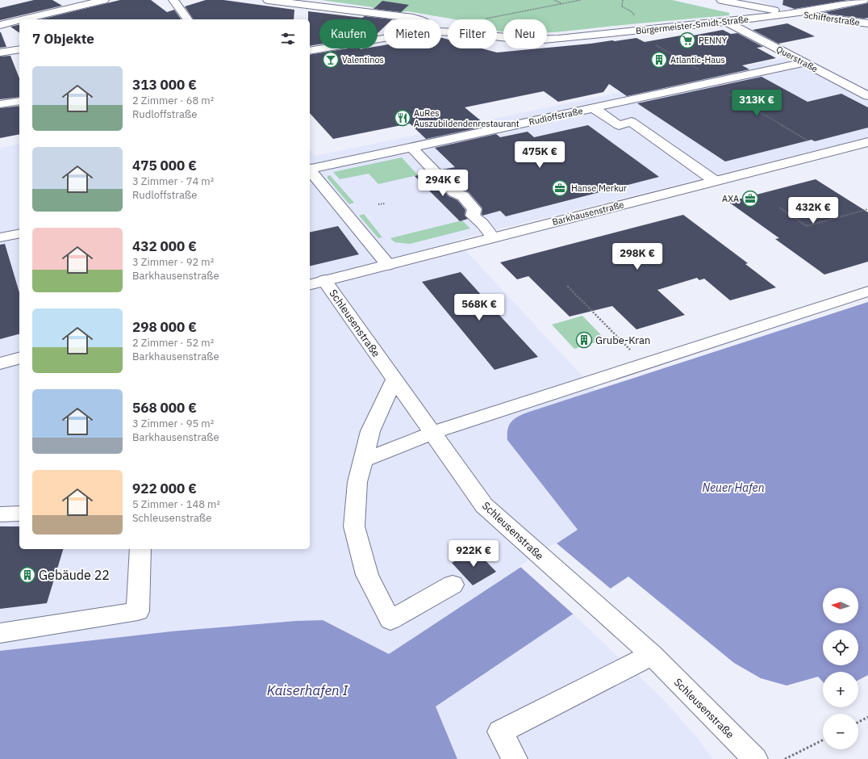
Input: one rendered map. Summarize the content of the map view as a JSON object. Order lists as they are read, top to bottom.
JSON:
{
  "streets": {
    "street": [
      "Schifferstraße",
      "Bürgermeister-Smidt-Straße",
      "Querstraße",
      "Rudloffstraße",
      "Barkhausenstraße",
      "Schleusenstraße"
    ]
  },
  "crossings": [
    ["Schifferstraße", "Bürgermeister-Smidt-Straße"],
    ["Bürgermeister-Smidt-Straße", "Querstraße"],
    ["Querstraße", "Rudloffstraße"],
    ["Barkhausenstraße", "Schleusenstraße"]
  ],
  "water": ["Neuer Hafen", "Kaiserhafen I"],
  "places": {
    "supermarket": ["PENNY"],
    "bar": ["Valentinos"],
    "building": ["Atlantic-Haus", "Grube-Kran", "Gebäude 22"],
    "restaurant": ["AuRes Auszubildendenrestaurant"],
    "office": ["Hanse Merkur", "AXA"]
  },
  "north": "left",
  "page": {
    "chip": [
      "Kaufen",
      "Mieten",
      "Filter",
      "Neu"
    ],
    "heading": "7 Objekte",
    "list": [
      {
        "name": "313 000 €",
        "note": "2 Zimmer · 68 m² · Rudloffstraße"
      },
      {
        "name": "475 000 €",
        "note": "3 Zimmer · 74 m² · Rudloffstraße"
      },
      {
        "name": "432 000 €",
        "note": "3 Zimmer · 92 m² · Barkhausenstraße"
      },
      {
        "name": "298 000 €",
        "note": "2 Zimmer · 52 m² · Barkhausenstraße"
      },
      {
        "name": "568 000 €",
        "note": "3 Zimmer · 95 m² · Barkhausenstraße"
      },
      {
        "name": "922 000 €",
        "note": "5 Zimmer · 148 m² · Schleusenstraße"
      }
    ],
    "price": [
      "313K €",
      "475K €",
      "294K €",
      "432K €",
      "298K €",
      "568K €",
      "922K €"
    ],
    "map_buttons": ["+", "−"]
  }
}
